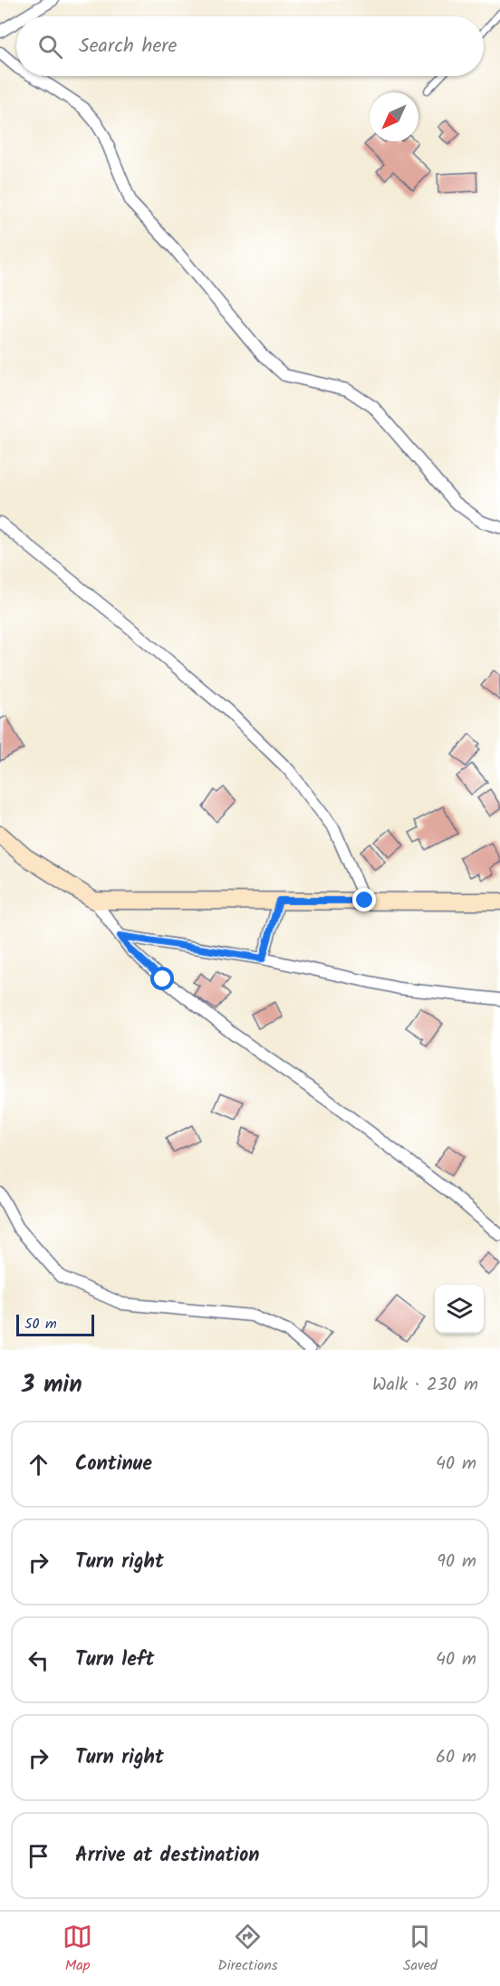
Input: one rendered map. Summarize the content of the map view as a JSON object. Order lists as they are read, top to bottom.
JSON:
{
  "scale_bar": "50 m",
  "north": "bottom left",
  "page": {
    "search": "Search here",
    "scale": "50 m",
    "heading": ["3 min", "Walk · 230 m"],
    "list": [
      ["Continue", "40 m"],
      ["Turn right", "90 m"],
      ["Turn left", "40 m"],
      ["Turn right", "60 m"],
      "Arrive at destination"
    ],
    "nav": ["Map", "Directions", "Saved"]
  }
}
